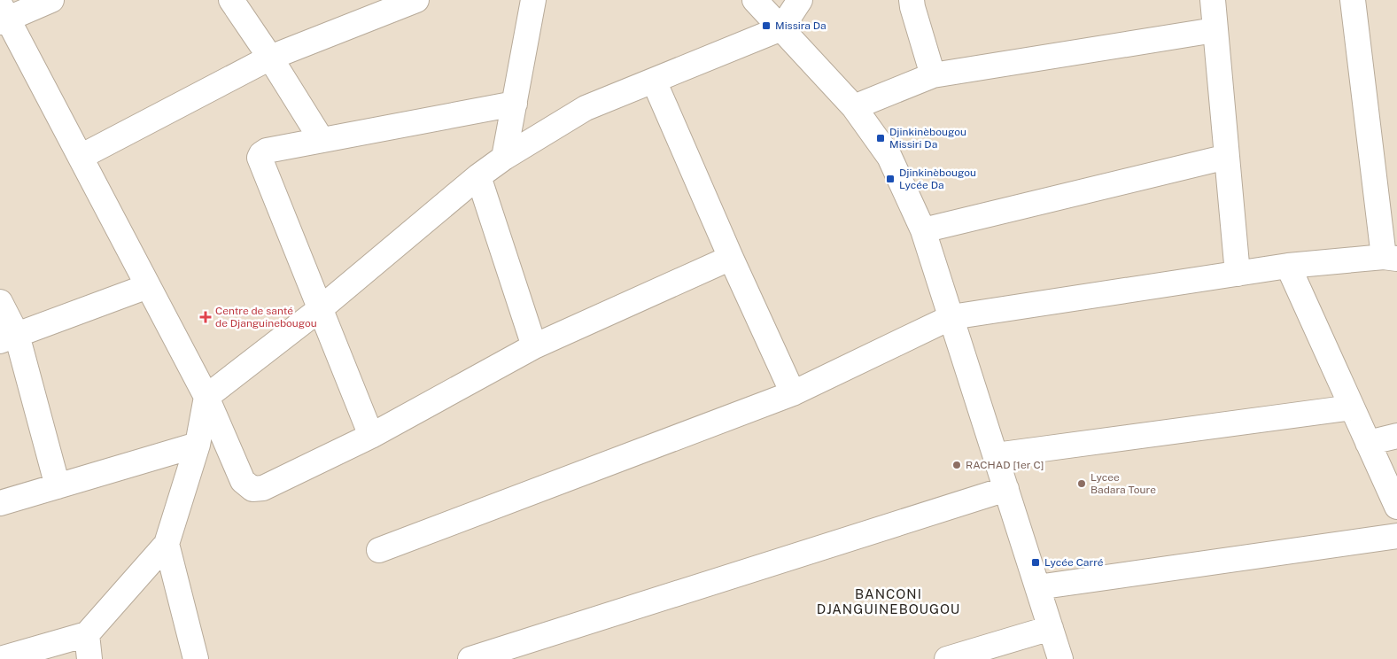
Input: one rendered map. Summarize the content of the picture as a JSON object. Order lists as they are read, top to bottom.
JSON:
{
  "districts": ["BANCONI DJANGUINEBOUGOU"],
  "places": {
    "transit": [
      "Missira Da",
      "Djinkinèbougou Missiri Da",
      "Djinkinèbougou Lycée Da",
      "Lycée Carré"
    ],
    "health": ["Centre de santé de Djanguinebougou"],
    "other": ["RACHAD [1er C]", "Lycee Badara Toure"]
  }
}
